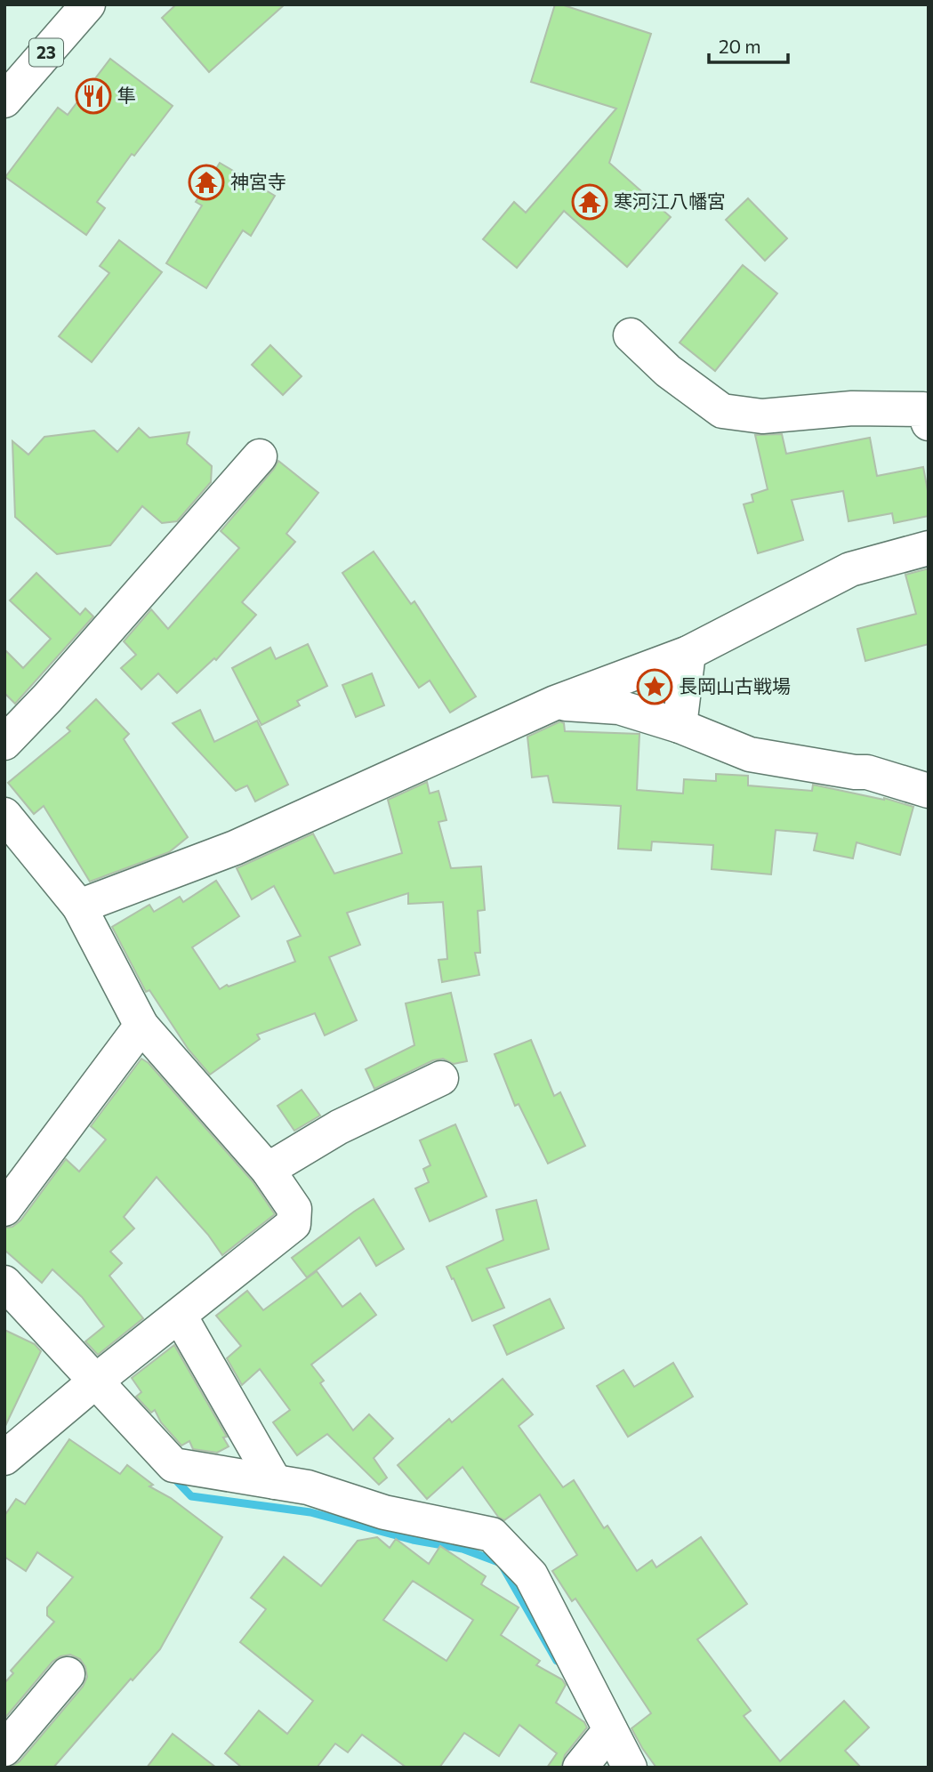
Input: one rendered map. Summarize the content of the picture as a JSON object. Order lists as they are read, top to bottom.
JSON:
{
  "streets": {
    "main road": ["23"]
  },
  "places": {
    "restaurant": ["隼"],
    "temple": ["神宮寺", "寒河江八幡宮"],
    "place": ["長岡山古戦場"]
  },
  "scale_bar": "20 m"
}
